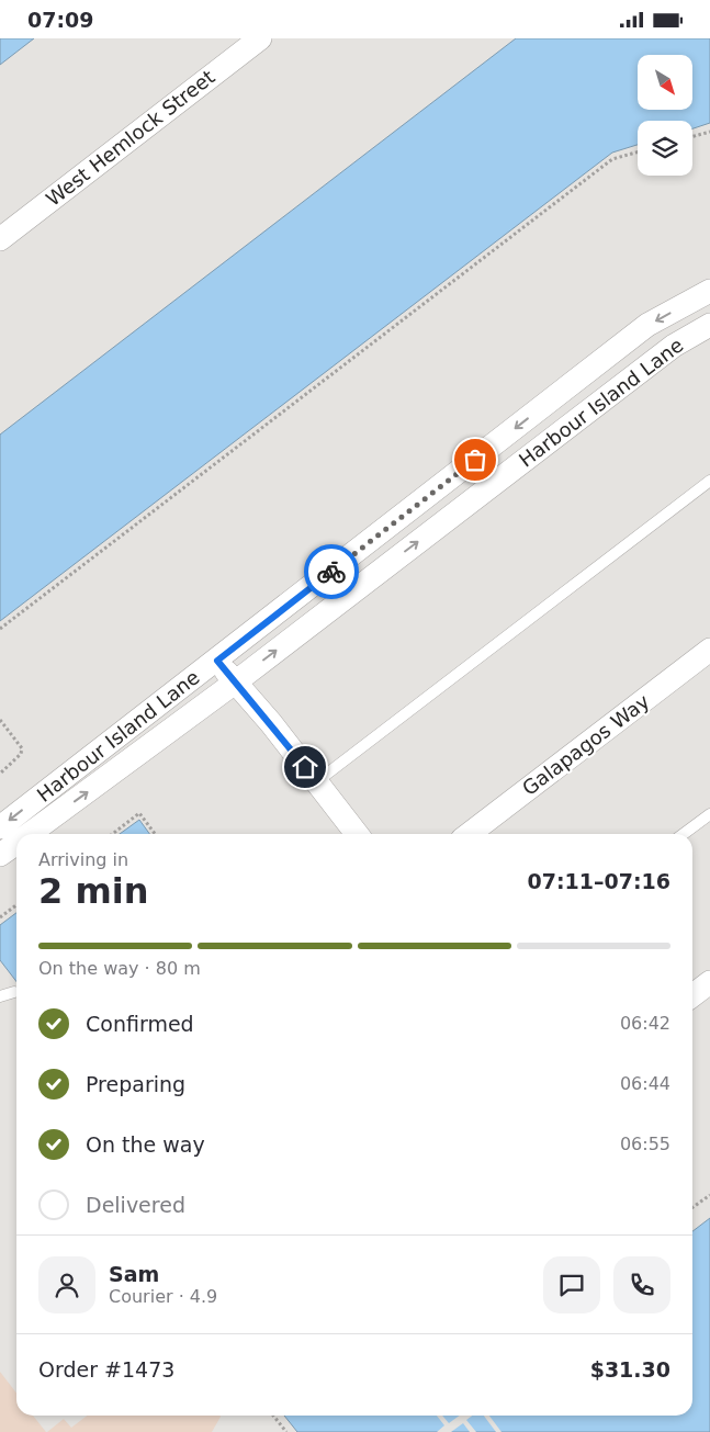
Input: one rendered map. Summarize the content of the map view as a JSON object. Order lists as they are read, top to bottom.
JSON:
{
  "streets": {
    "street": ["West Hemlock Street", "Harbour Island Lane", "Galapagos Way"]
  },
  "north": "bottom right",
  "page": {
    "status": "07:09",
    "heading": ["2 min", "Arriving in", "07:11–07:16"],
    "panel": [
      "Sam",
      "Courier · 4.9",
      "Order #1473",
      "$31.30"
    ],
    "bar": "On the way · 80 m",
    "list": [
      ["Confirmed", "06:42"],
      ["Preparing", "06:44"],
      ["On the way", "06:55"],
      "Delivered"
    ]
  }
}
